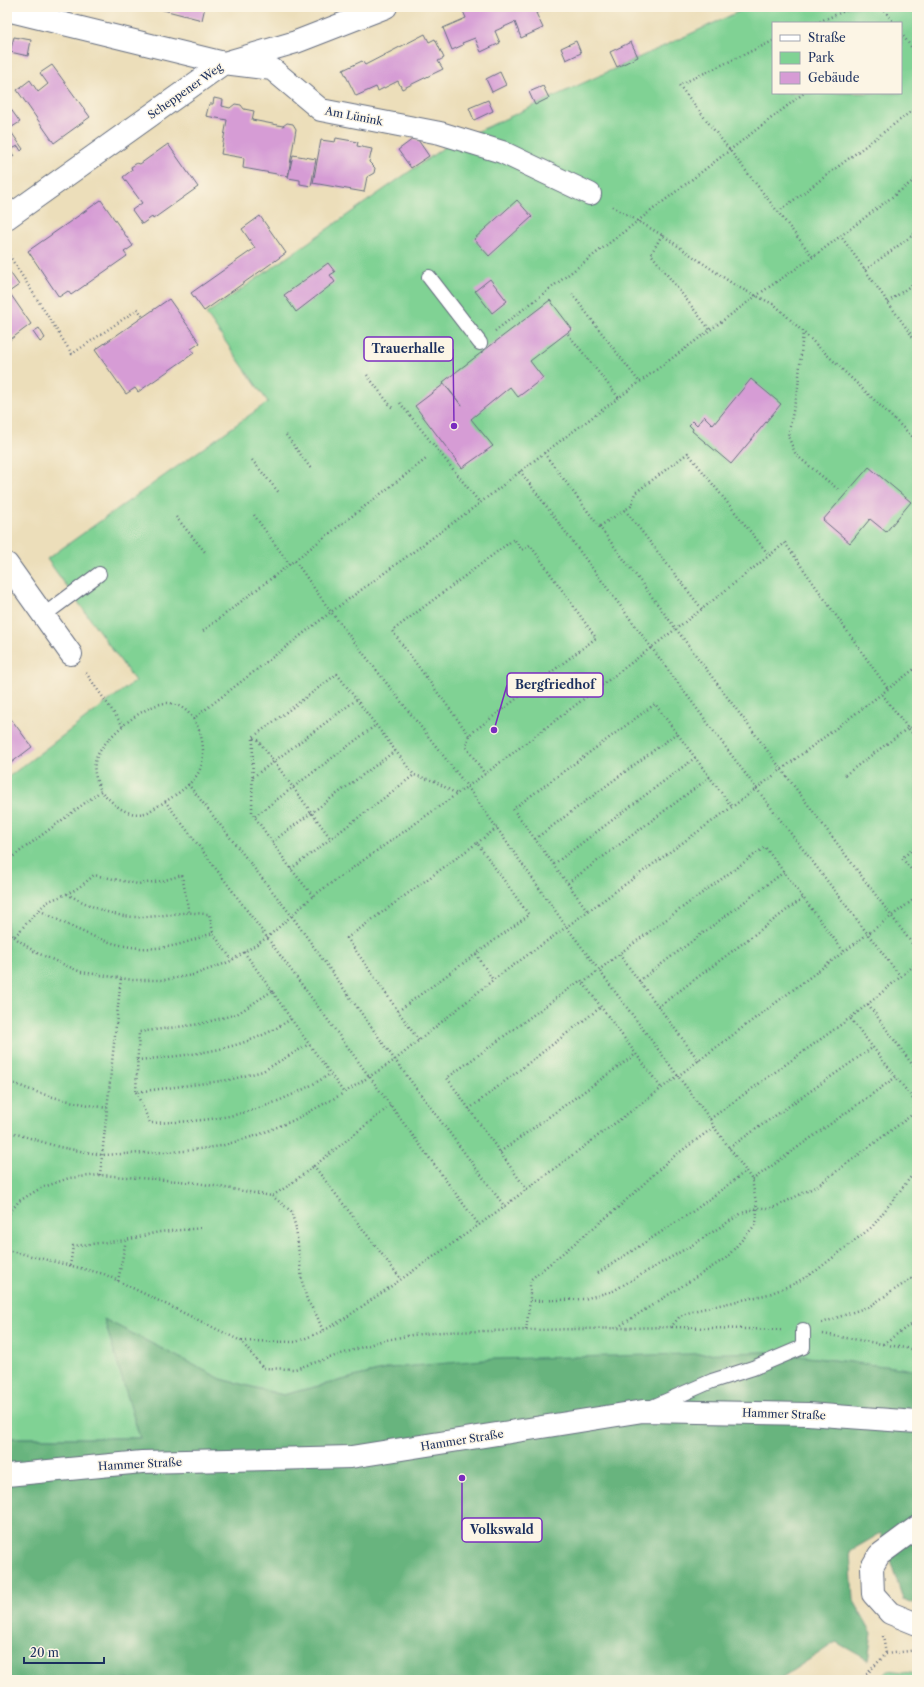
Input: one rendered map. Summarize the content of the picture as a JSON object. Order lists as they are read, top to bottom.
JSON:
{
  "streets": {
    "street": ["Scheppener Weg", "Am Lünink", "Hammer Straße"]
  },
  "crossings": [
    ["Scheppener Weg", "Am Lünink"]
  ],
  "places": ["Trauerhalle", "Bergfriedhof", "Volkswald"],
  "legend": ["Straße", "Park", "Gebäude"],
  "scale_bar": "20 m"
}
